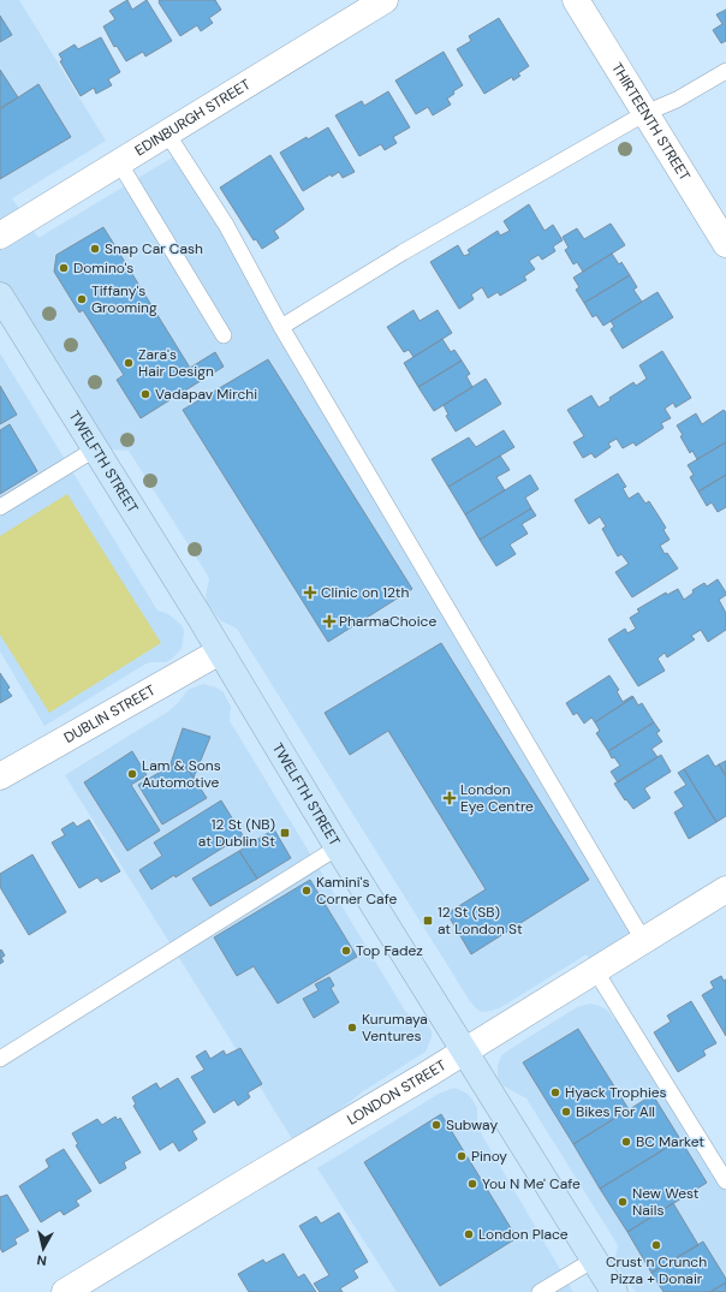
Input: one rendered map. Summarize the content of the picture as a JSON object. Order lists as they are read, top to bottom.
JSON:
{
  "streets": {
    "street": [
      "EDINBURGH STREET",
      "THIRTEENTH STREET",
      "TWELFTH STREET",
      "DUBLIN STREET",
      "LONDON STREET"
    ]
  },
  "crossings": [
    ["TWELFTH STREET", "DUBLIN STREET"],
    ["TWELFTH STREET", "LONDON STREET"]
  ],
  "places": {
    "other": [
      "Snap Car Cash",
      "Domino's",
      "Tiffany's Grooming",
      "Zara's Hair Design",
      "Vadapav Mirchi",
      "Lam & Sons Automotive",
      "Kamini's Corner Cafe",
      "Top Fadez",
      "Kurumaya Ventures",
      "Hyack Trophies",
      "Bikes For All",
      "Subway",
      "BC Market",
      "Pinoy",
      "You N Me' Cafe",
      "New West Nails",
      "London Place",
      "Crust n Crunch Pizza + Donair"
    ],
    "health": ["Clinic on 12th", "PharmaChoice", "London Eye Centre"],
    "transit": ["12 St (NB) at Dublin St", "12 St (SB) at London St"]
  },
  "north": "bottom"
}
